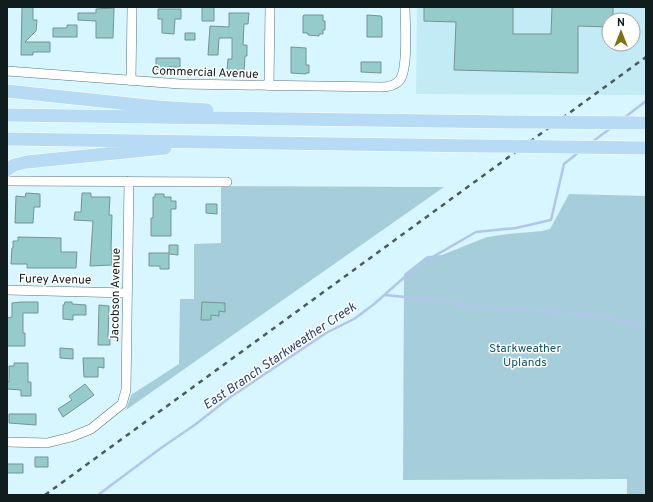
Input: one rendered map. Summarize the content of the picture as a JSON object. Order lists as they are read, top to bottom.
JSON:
{
  "streets": {
    "street": ["Commercial Avenue", "Furey Avenue", "Jacobson Avenue"]
  },
  "crossings": [
    ["Furey Avenue", "Jacobson Avenue"]
  ],
  "water": ["East Branch Starkweather Creek"],
  "parks": ["Starkweather Uplands"],
  "north": "top"
}
